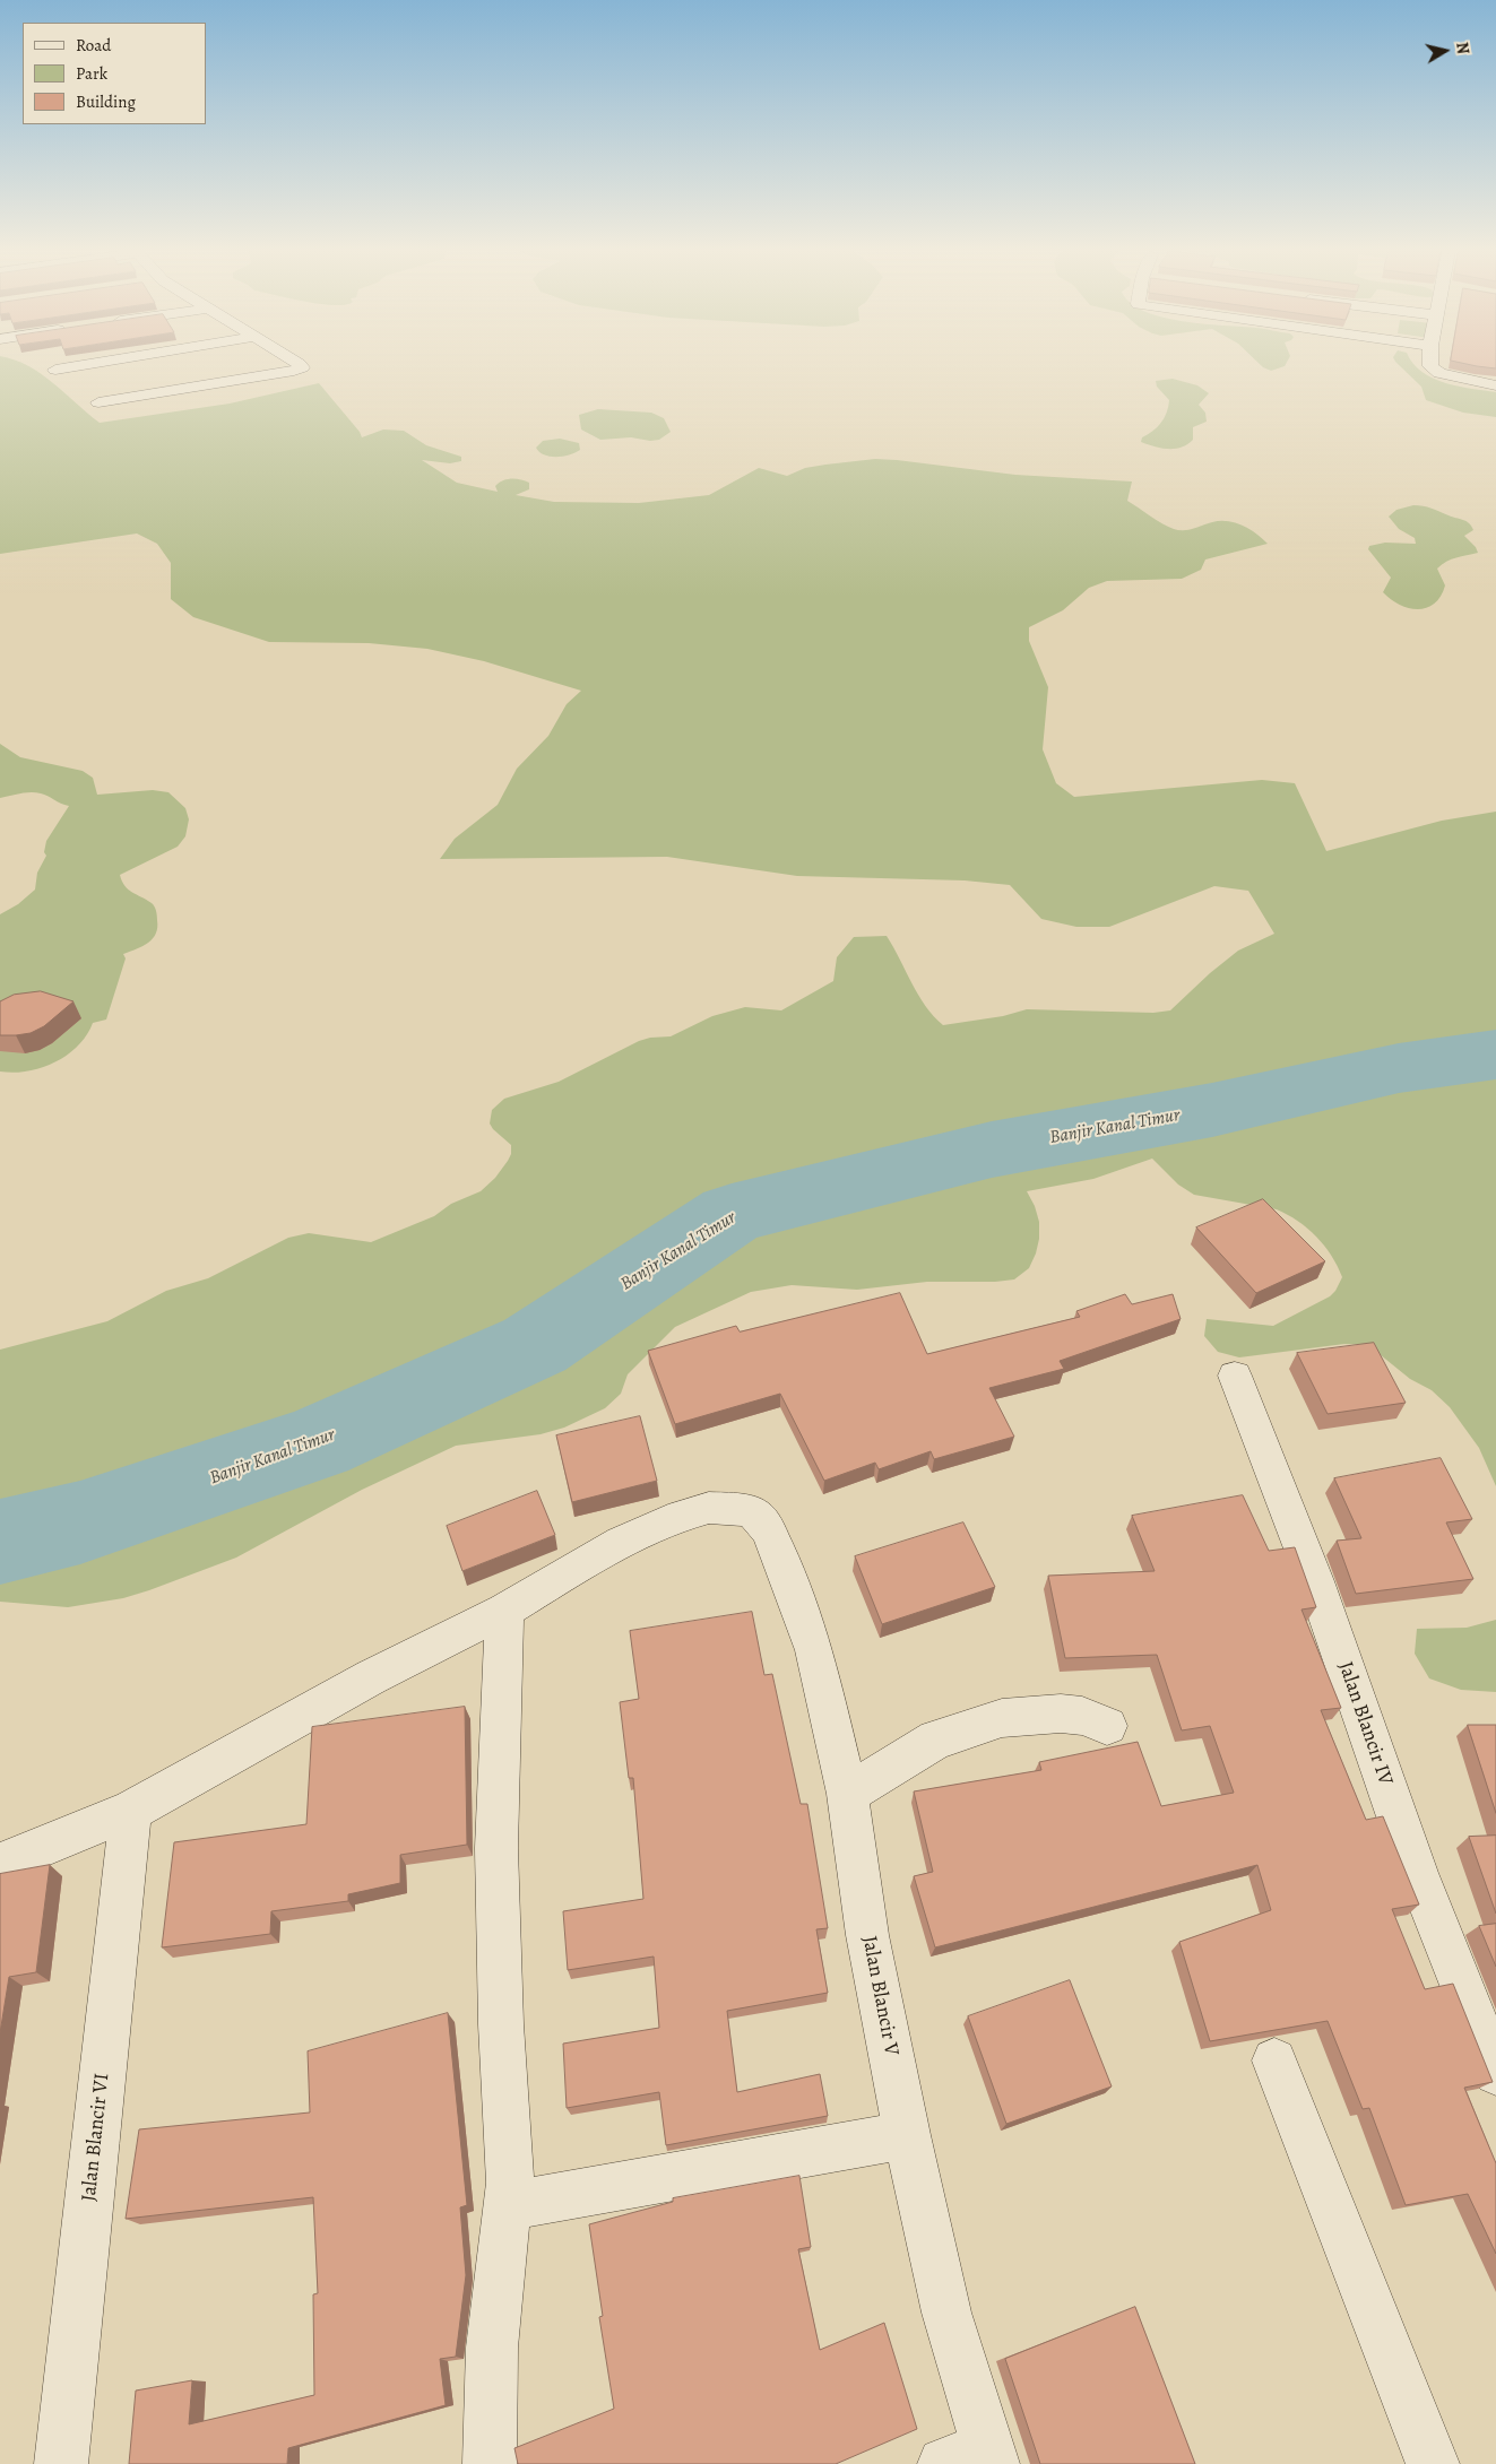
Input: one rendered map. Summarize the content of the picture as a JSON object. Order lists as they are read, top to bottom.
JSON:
{
  "streets": {
    "street": ["Jalan Blancir IV", "Jalan Blancir V", "Jalan Blancir VI"]
  },
  "water": ["Banjir Kanal Timur"],
  "legend": ["Road", "Park", "Building"],
  "north": "right"
}
